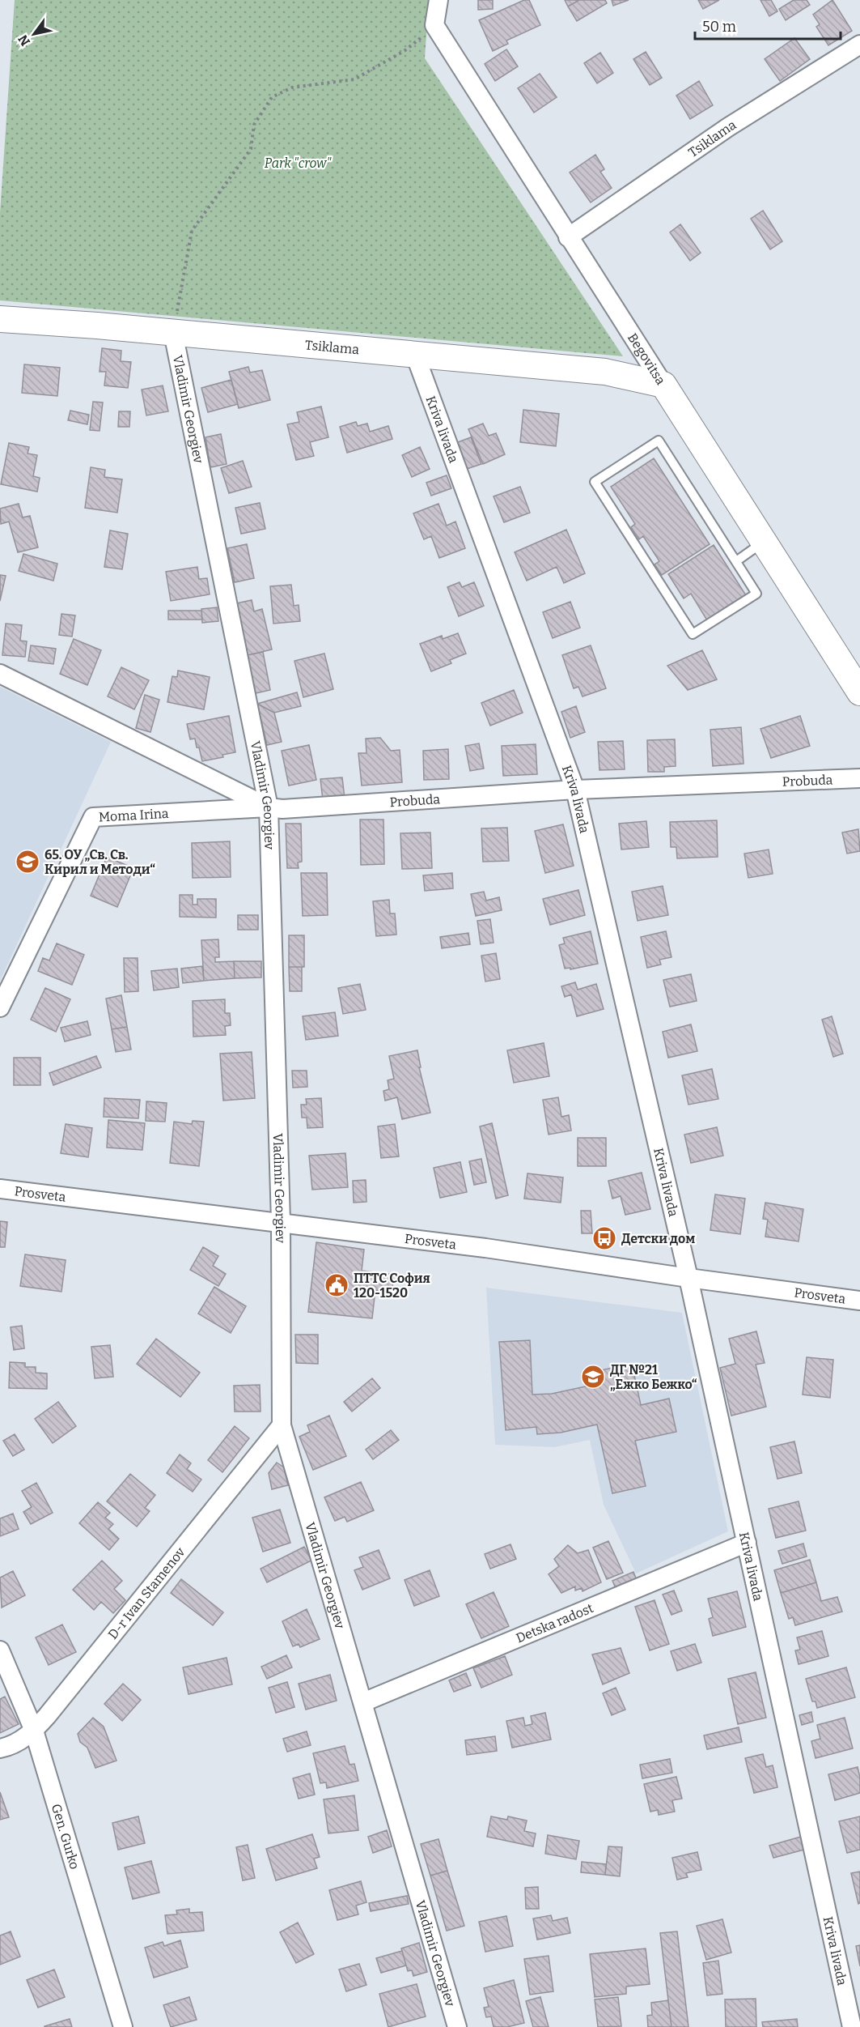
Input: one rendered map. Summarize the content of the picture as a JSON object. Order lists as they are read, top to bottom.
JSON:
{
  "streets": {
    "street": [
      "Tsiklama",
      "Begovitsa",
      "Vladimir Georgiev",
      "Kriva livada",
      "Probuda",
      "Moma Irina",
      "Prosveta",
      "D-r Ivan Stamenov",
      "Detska radost",
      "Gen. Gurko"
    ]
  },
  "crossings": [
    ["Tsiklama", "Begovitsa"],
    ["Tsiklama", "Vladimir Georgiev"],
    ["Tsiklama", "Kriva livada"],
    ["Vladimir Georgiev", "Probuda"],
    ["Vladimir Georgiev", "Moma Irina"],
    ["Vladimir Georgiev", "Prosveta"],
    ["Vladimir Georgiev", "D-r Ivan Stamenov"],
    ["Vladimir Georgiev", "Detska radost"],
    ["Kriva livada", "Probuda"],
    ["Kriva livada", "Prosveta"],
    ["Kriva livada", "Detska radost"],
    ["Probuda", "Moma Irina"],
    ["D-r Ivan Stamenov", "Gen. Gurko"]
  ],
  "parks": ["Park \"crow\""],
  "places": {
    "school or university": ["65. ОУ „Св. Св. Кирил и Методи“", "ДГ №21 „Ежко Бежко“"],
    "bus stop": ["Детски дом"],
    "public building": ["ПТТС София 120-1520"]
  },
  "scale_bar": "50 m",
  "north": "bottom left"
}
